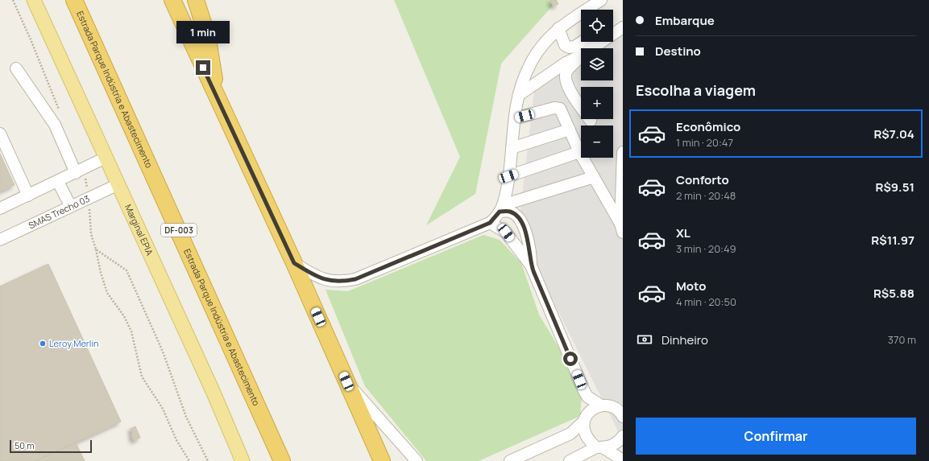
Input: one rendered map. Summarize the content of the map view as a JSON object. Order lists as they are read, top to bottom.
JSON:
{
  "streets": {
    "highway": ["Estrada Parque Indústria e Abastecimento", "DF-003"],
    "main road": ["Marginal EPIA"],
    "street": ["SMAS Trecho 03"]
  },
  "crossings": [
    ["SMAS Trecho 03", "Marginal EPIA"]
  ],
  "places": ["Leroy Merlin"],
  "scale_bar": "50 m",
  "page": {
    "banner": ["Embarque", "Destino"],
    "map_buttons": ["+", "−"],
    "bubble": "1 min",
    "heading": "Escolha a viagem",
    "list": [
      {
        "name": "Econômico",
        "note": "1 min · 20:47",
        "value": "R$7.04"
      },
      {
        "name": "Conforto",
        "note": "2 min · 20:48",
        "value": "R$9.51"
      },
      {
        "name": "XL",
        "note": "3 min · 20:49",
        "value": "R$11.97"
      },
      {
        "name": "Moto",
        "note": "4 min · 20:50",
        "value": "R$5.88"
      }
    ],
    "pay": ["Dinheiro", "370 m"],
    "buttons": "Confirmar",
    "scale": "50 m"
  }
}
